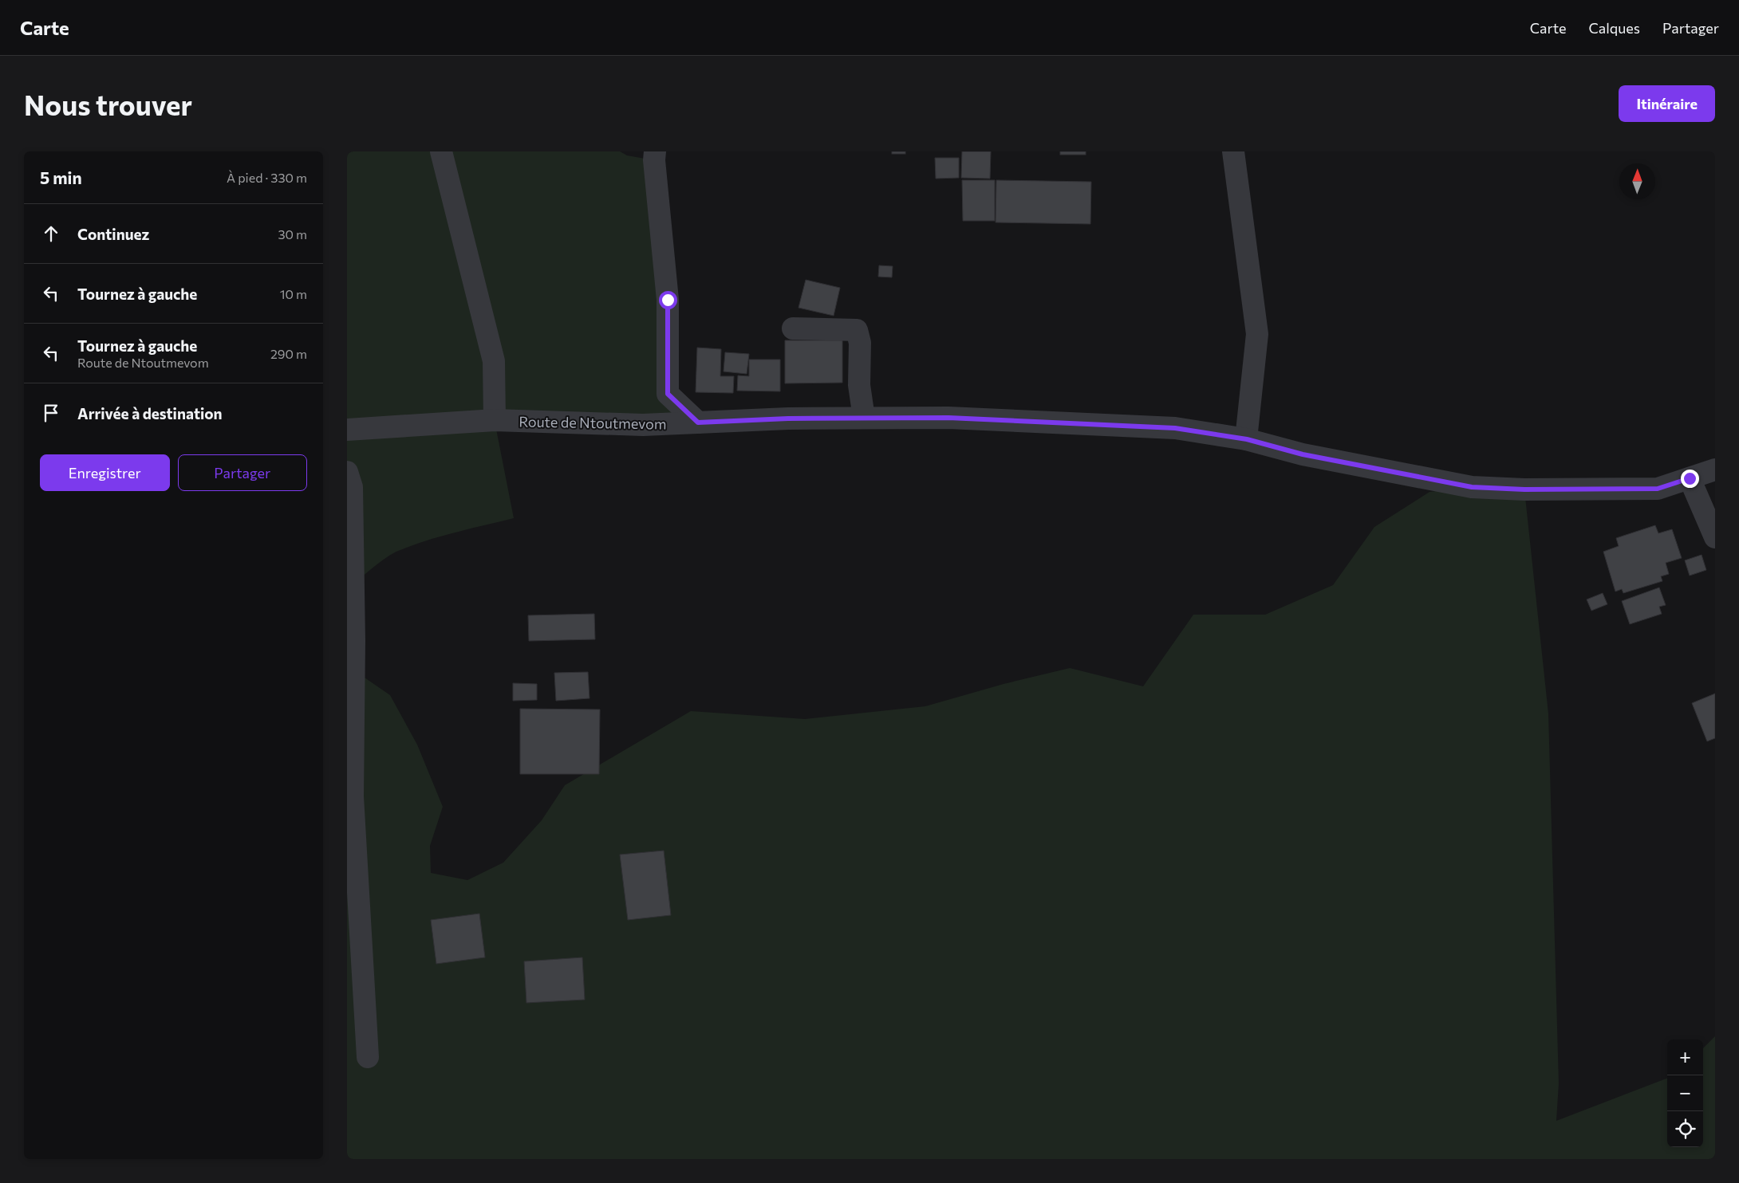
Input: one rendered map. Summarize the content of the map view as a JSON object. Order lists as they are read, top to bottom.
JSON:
{
  "streets": {
    "street": ["Route de Ntoutmevom"]
  },
  "north": "top",
  "page": {
    "header": "Carte",
    "nav": ["Carte", "Calques", "Partager"],
    "buttons": [
      "Itinéraire",
      ["Enregistrer", "Partager"]
    ],
    "title": "Nous trouver",
    "heading": ["5 min", "À pied · 330 m"],
    "list": [
      ["Continuez", "30 m"],
      ["Tournez à gauche", "10 m"],
      ["Tournez à gauche", "Route de Ntoutmevom", "290 m"],
      "Arrivée à destination"
    ],
    "map_buttons": ["+", "−"]
  }
}
